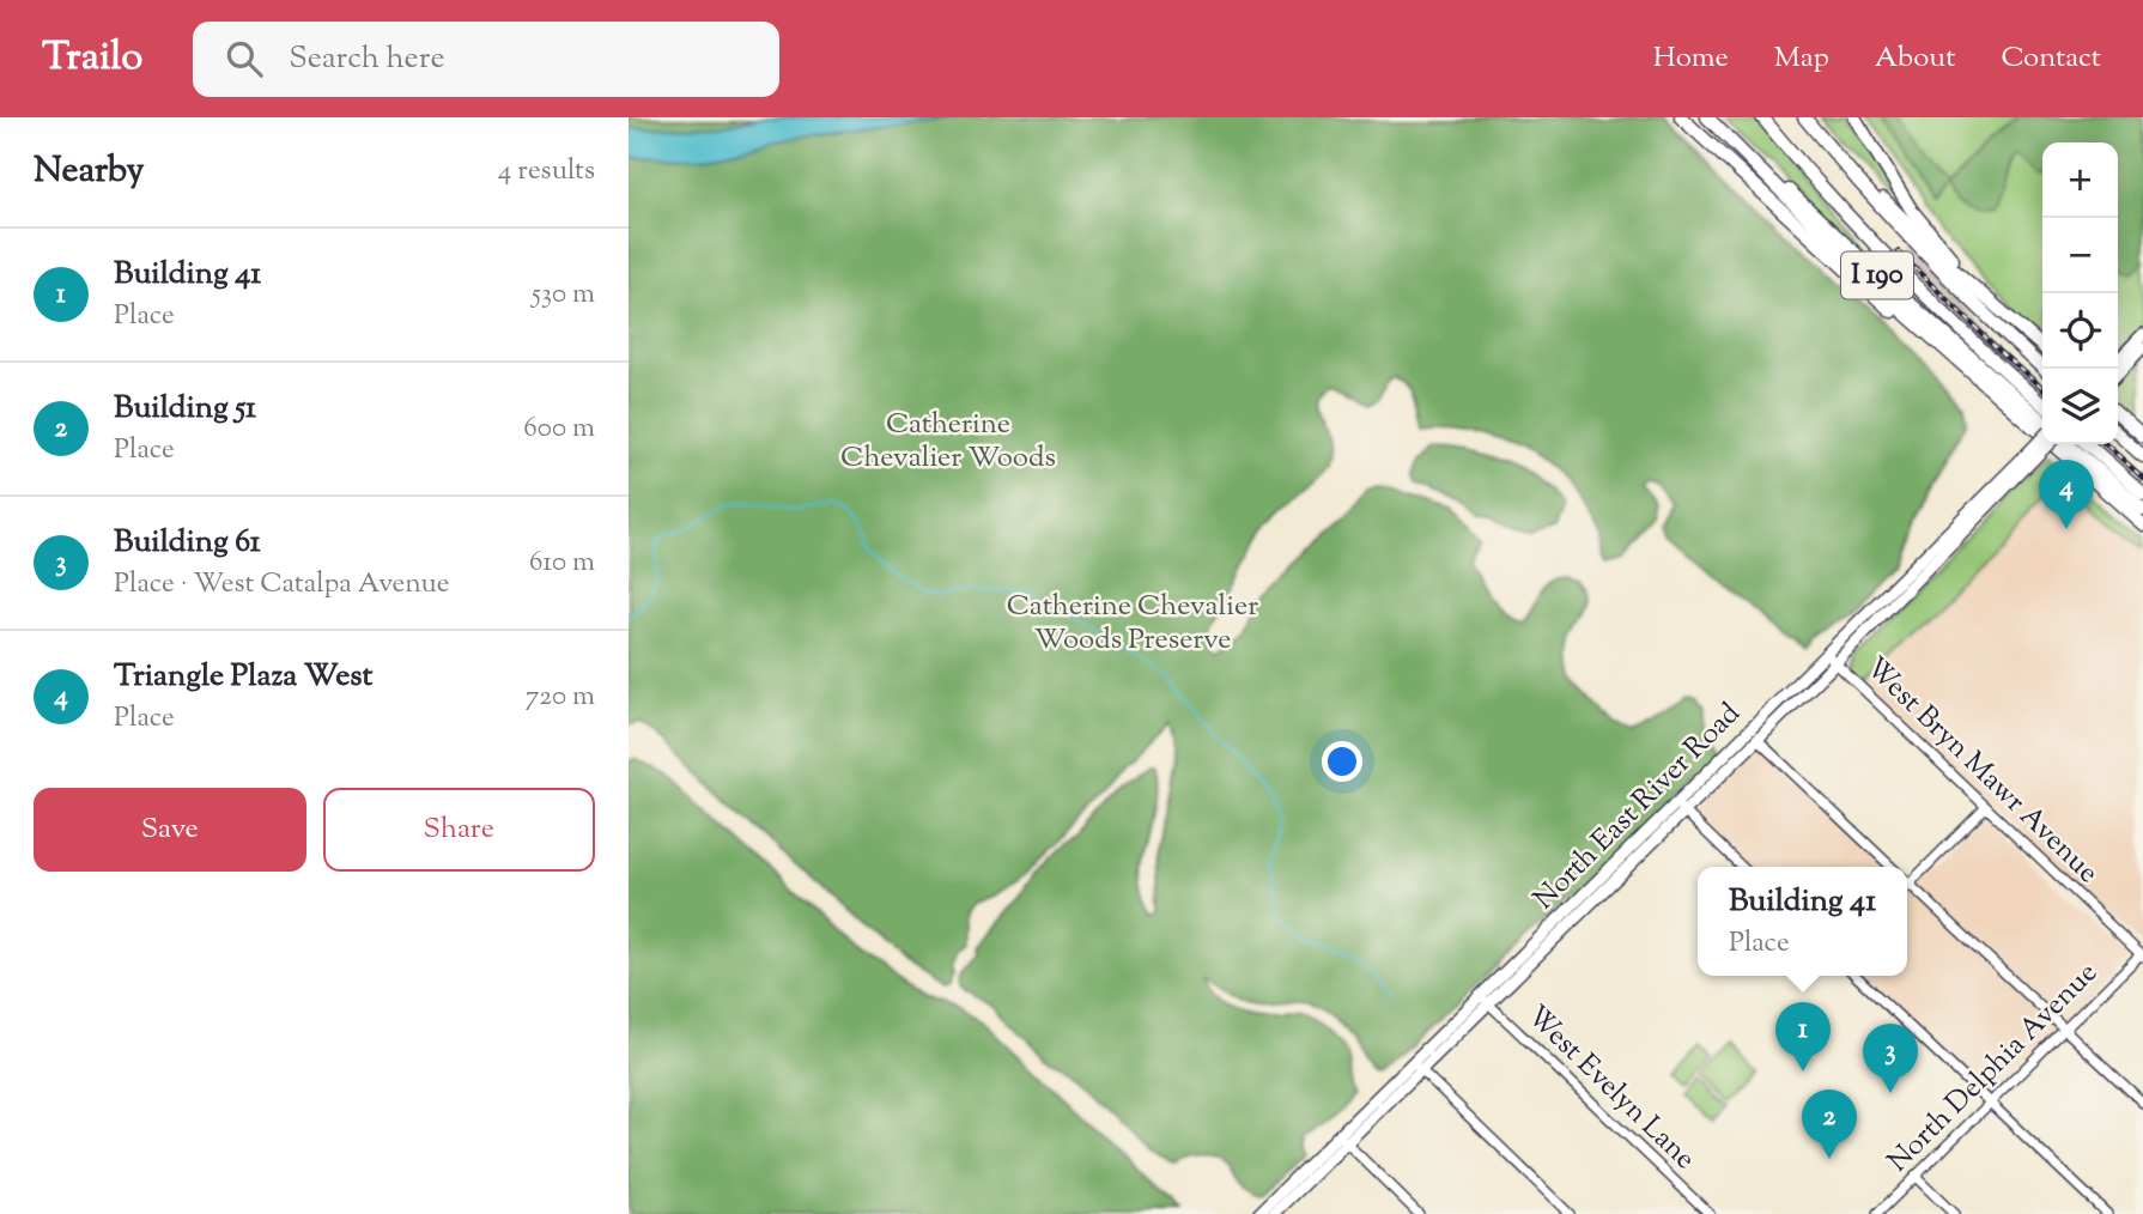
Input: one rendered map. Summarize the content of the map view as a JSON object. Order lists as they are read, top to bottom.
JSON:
{
  "streets": {
    "highway": ["I 190"],
    "main road": ["North East River Road"],
    "street": ["West Bryn Mawr Avenue", "North Delphia Avenue", "West Evelyn Lane"]
  },
  "crossings": [
    ["West Bryn Mawr Avenue", "North East River Road"],
    ["West Bryn Mawr Avenue", "North Delphia Avenue"],
    ["North East River Road", "West Evelyn Lane"]
  ],
  "parks": ["Catherine Chevalier Woods", "Catherine Chevalier Woods Preserve"],
  "page": {
    "header": "Trailo",
    "search": "Search here",
    "nav": [
      "Home",
      "Map",
      "About",
      "Contact"
    ],
    "heading": ["Nearby", "4 results"],
    "map_buttons": ["+", "−"],
    "list": [
      {
        "mark": "1",
        "name": "Building 41",
        "note": "Place",
        "value": "530 m"
      },
      {
        "mark": "2",
        "name": "Building 51",
        "note": "Place",
        "value": "600 m"
      },
      {
        "mark": "3",
        "name": "Building 61",
        "note": "Place · West Catalpa Avenue",
        "value": "610 m"
      },
      {
        "mark": "4",
        "name": "Triangle Plaza West",
        "note": "Place",
        "value": "720 m"
      }
    ],
    "pins": [
      "4",
      "1",
      "3",
      "2"
    ],
    "buttons": ["Save", "Share"],
    "popup": ["Building 41", "Place"]
  }
}
